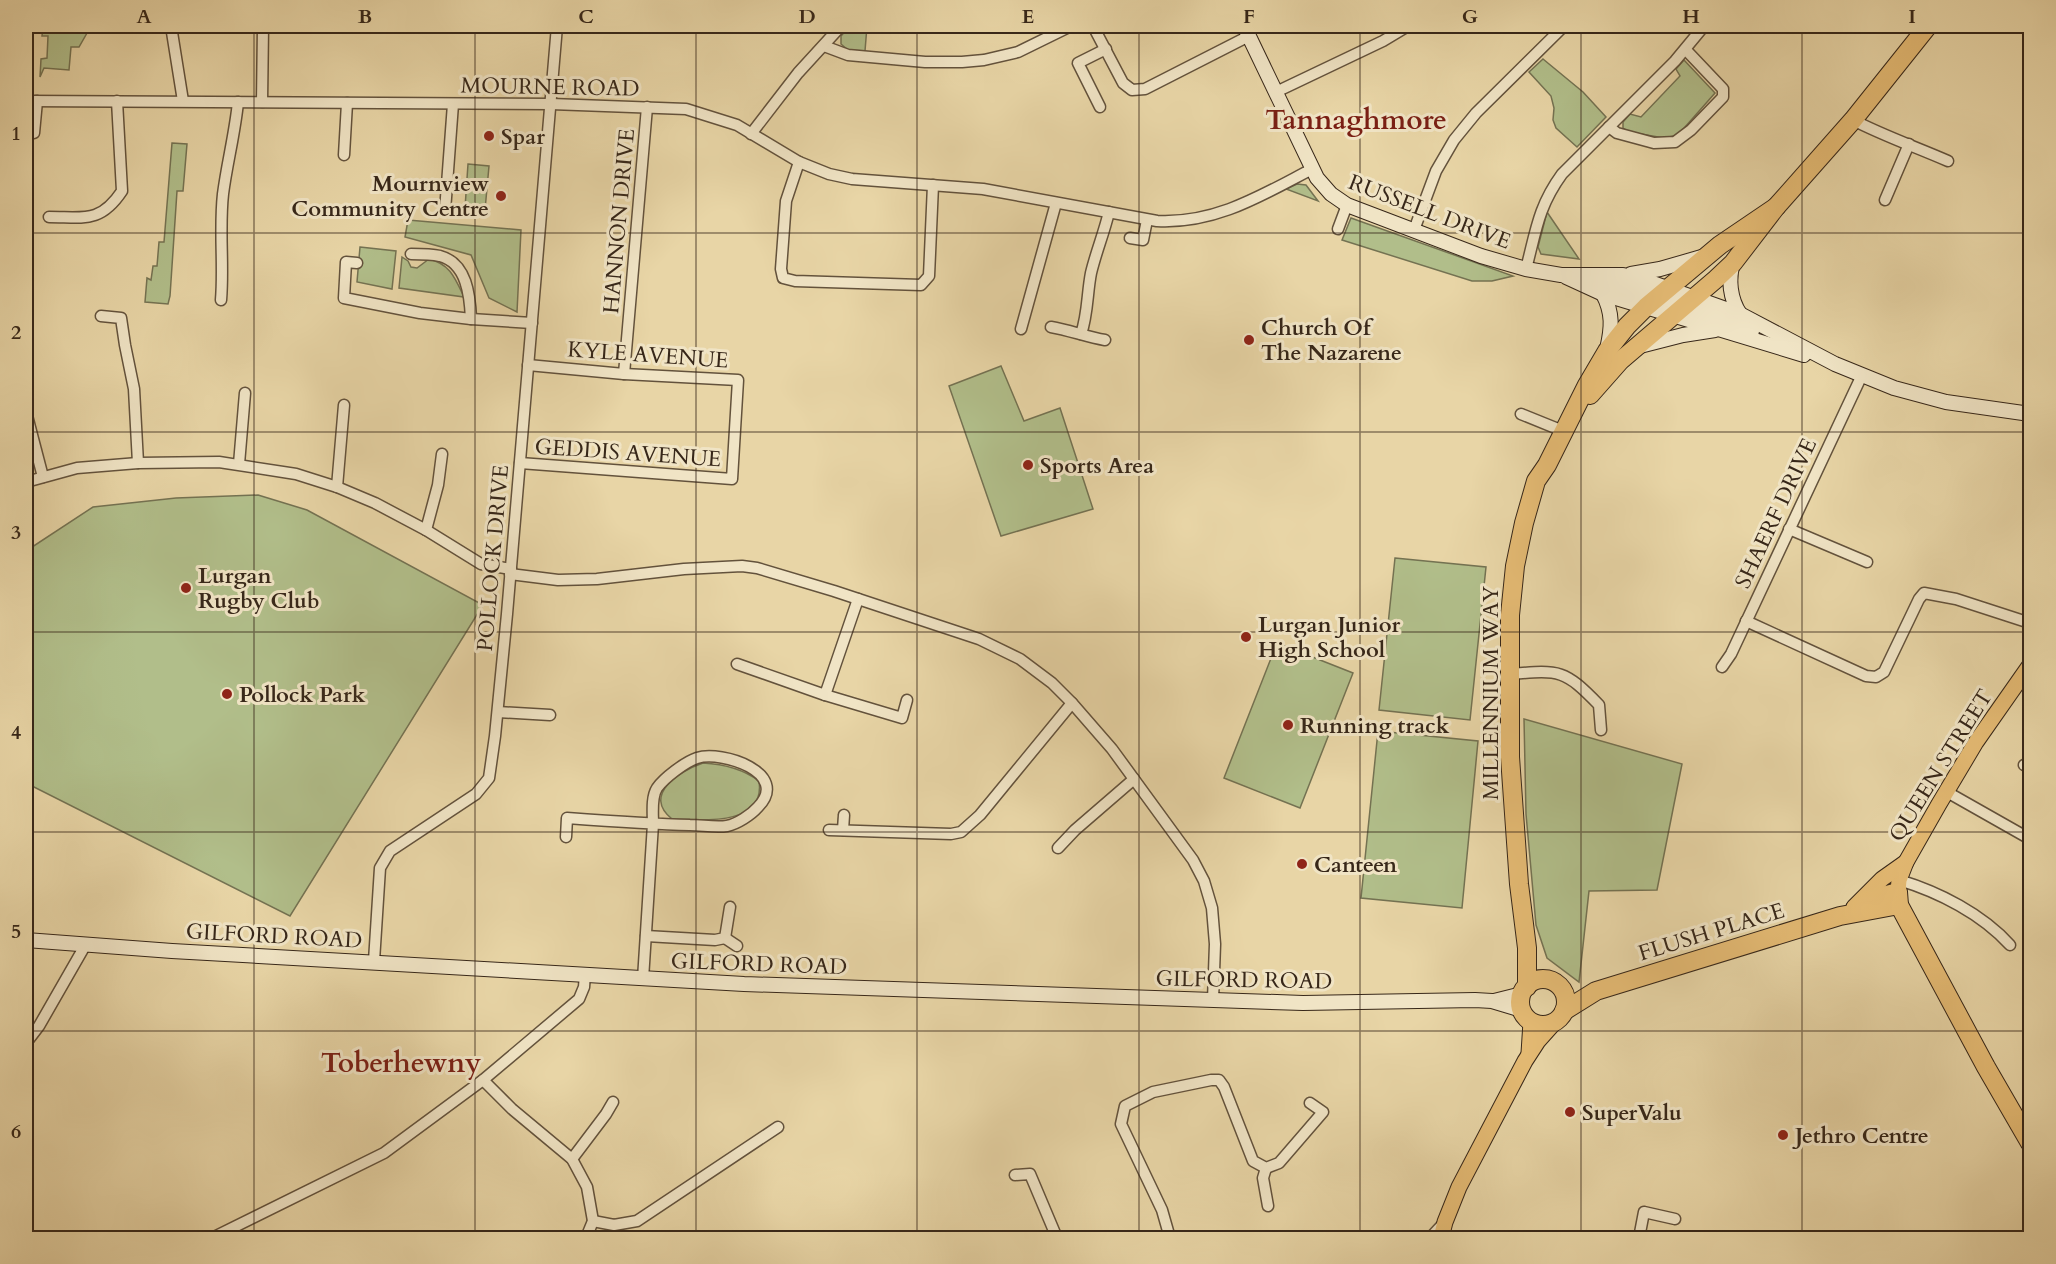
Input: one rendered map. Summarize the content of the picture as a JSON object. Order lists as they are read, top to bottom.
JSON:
{
  "streets": {
    "highway": ["MILLENNIUM WAY", "FLUSH PLACE"],
    "main road": ["QUEEN STREET"],
    "street": [
      "MOURNE ROAD",
      "RUSSELL DRIVE",
      "HANNON DRIVE",
      "KYLE AVENUE",
      "GEDDIS AVENUE",
      "SHAERF DRIVE",
      "POLLOCK DRIVE",
      "GILFORD ROAD"
    ]
  },
  "crossings": [
    ["MOURNE ROAD", "RUSSELL DRIVE"],
    ["MOURNE ROAD", "HANNON DRIVE"],
    ["MOURNE ROAD", "POLLOCK DRIVE"],
    ["HANNON DRIVE", "KYLE AVENUE"],
    ["KYLE AVENUE", "GEDDIS AVENUE"],
    ["KYLE AVENUE", "POLLOCK DRIVE"],
    ["GEDDIS AVENUE", "POLLOCK DRIVE"],
    ["POLLOCK DRIVE", "GILFORD ROAD"],
    ["MILLENNIUM WAY", "FLUSH PLACE"],
    ["MILLENNIUM WAY", "GILFORD ROAD"],
    ["QUEEN STREET", "FLUSH PLACE"],
    ["FLUSH PLACE", "GILFORD ROAD"]
  ],
  "districts": ["Tannaghmore", "Toberhewny"],
  "places": [
    "Spar",
    "Mournview Community Centre",
    "Church Of The Nazarene",
    "Sports Area",
    "Lurgan Rugby Club",
    "Lurgan Junior High School",
    "Pollock Park",
    "Running track",
    "Canteen",
    "SuperValu",
    "Jethro Centre"
  ],
  "grid": {
    "columns": [
      "A",
      "B",
      "C",
      "D",
      "E",
      "F",
      "G",
      "H",
      "I"
    ],
    "rows": [
      "1",
      "2",
      "3",
      "4",
      "5",
      "6"
    ]
  }
}
